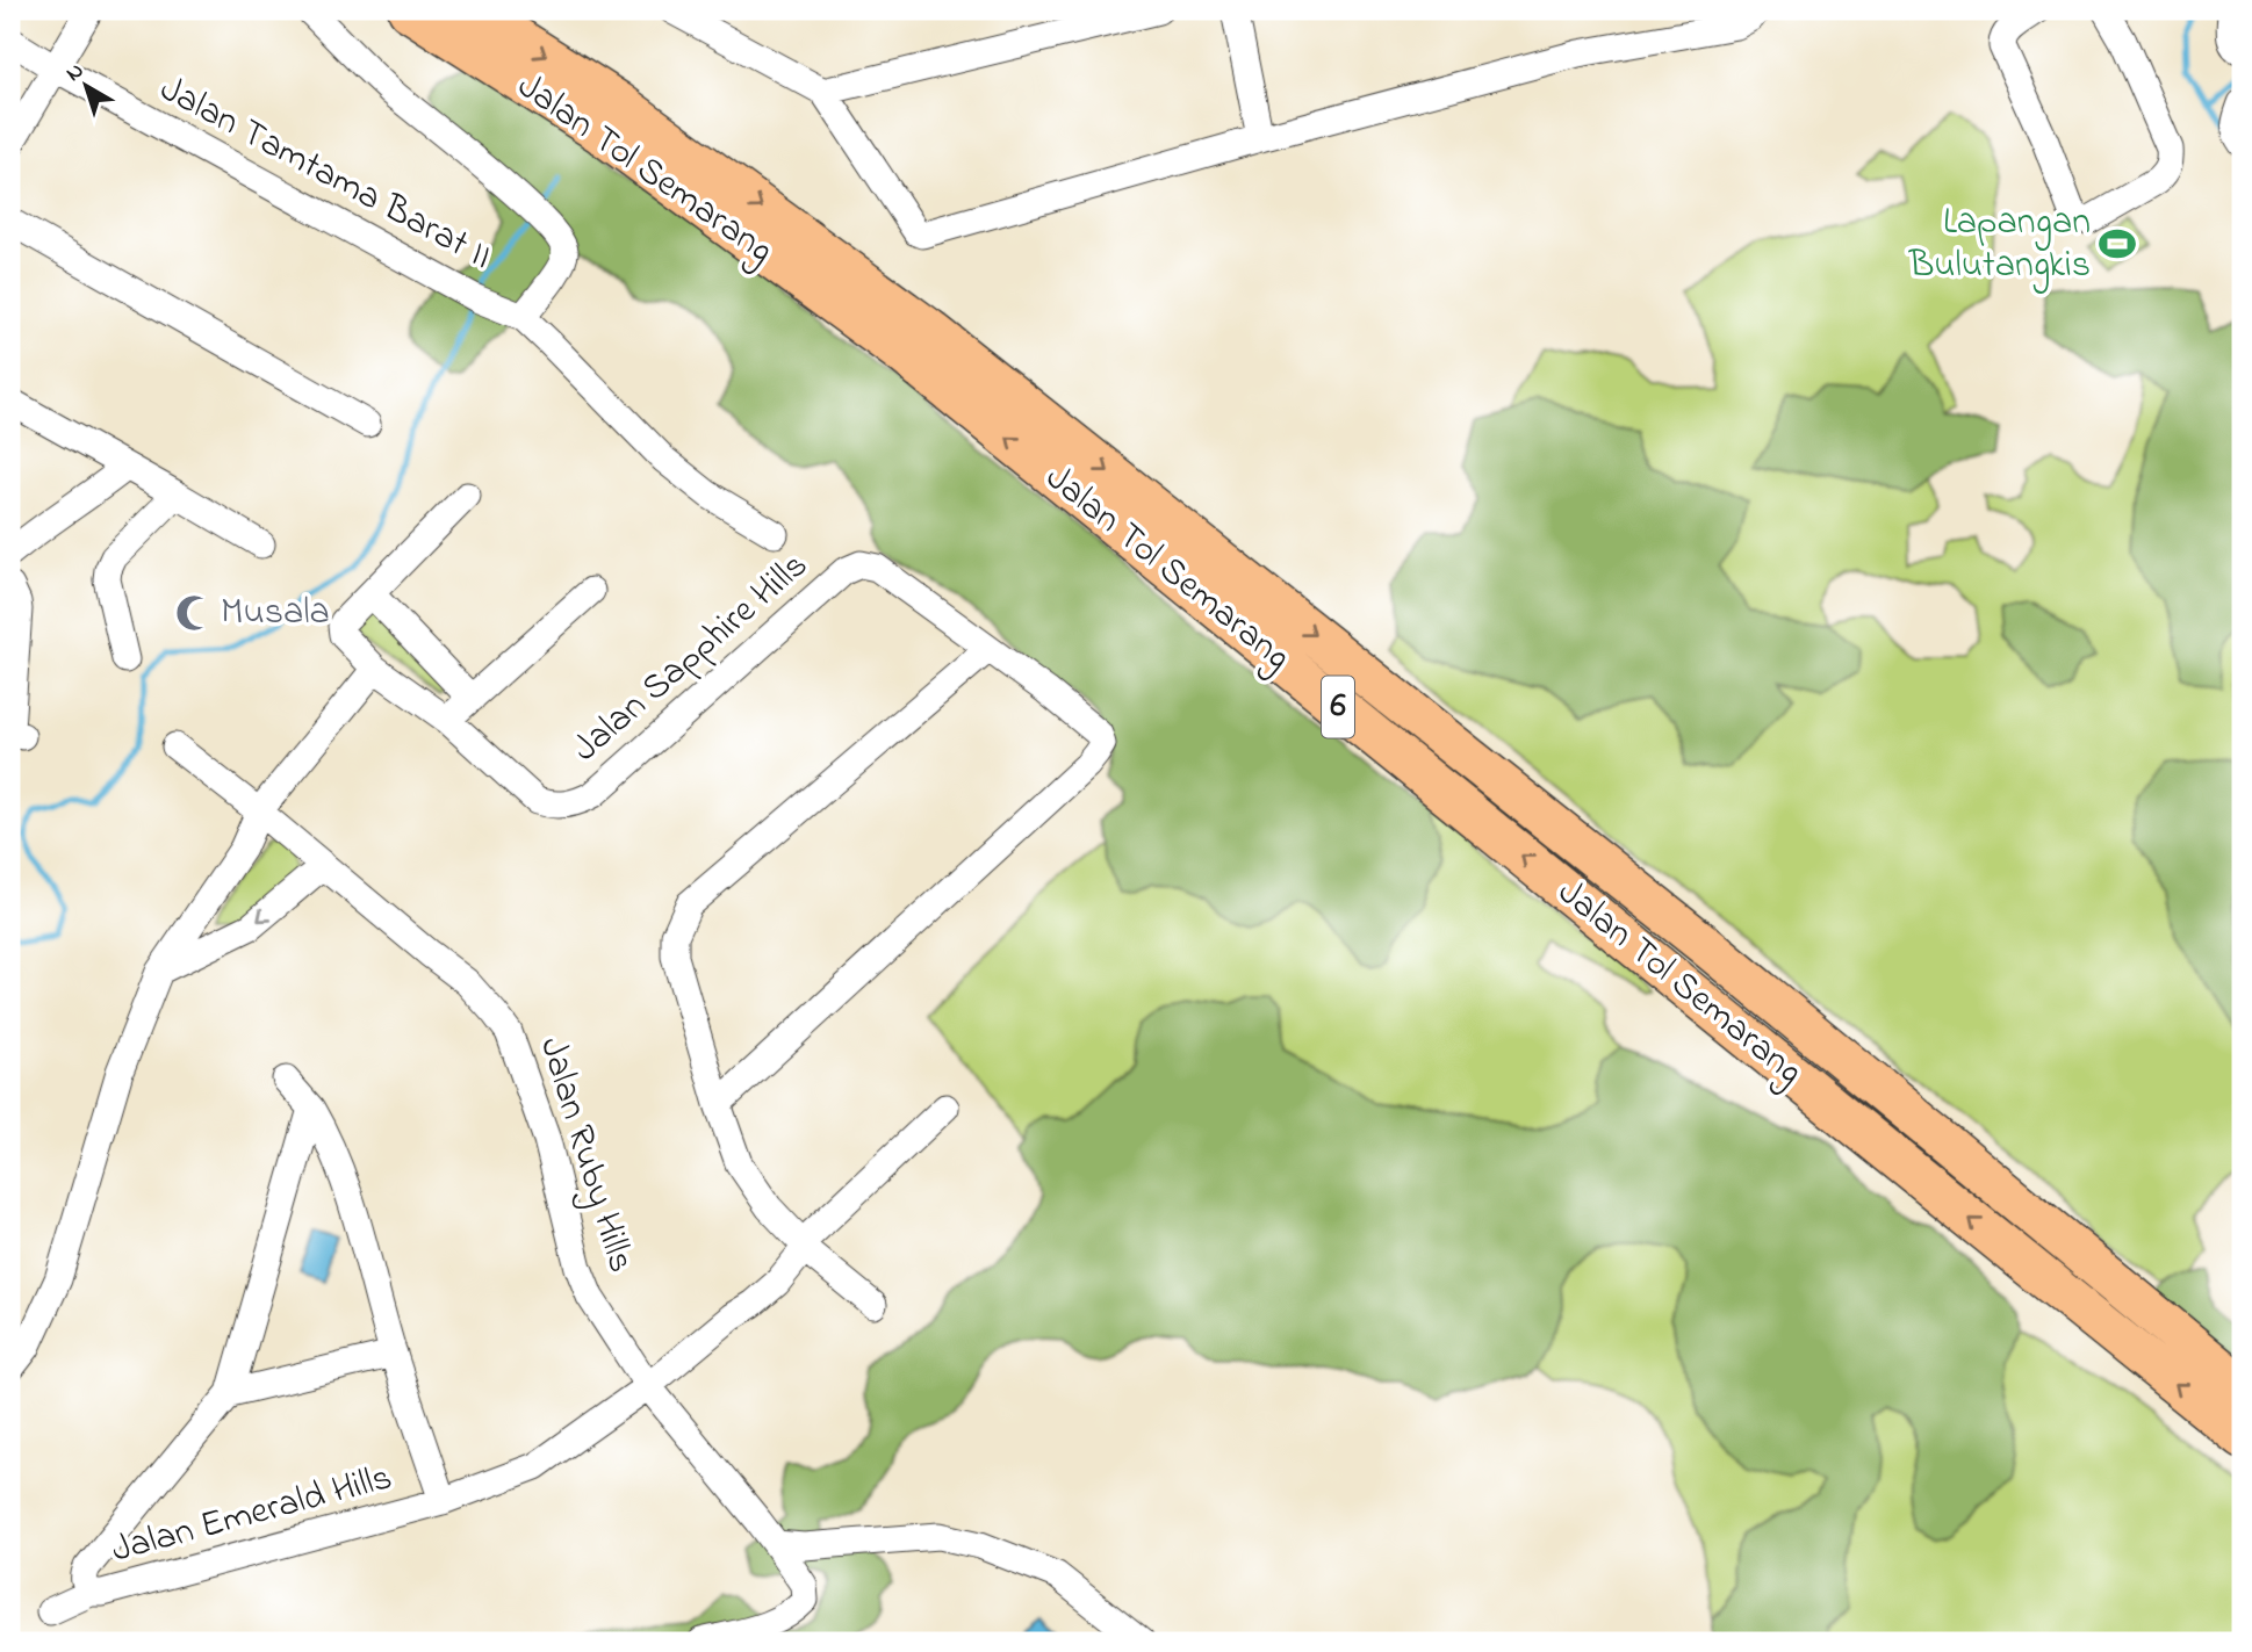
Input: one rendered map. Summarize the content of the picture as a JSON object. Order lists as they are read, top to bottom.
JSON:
{
  "streets": {
    "highway": ["Jalan Tol Semarang", "6"],
    "street": [
      "Jalan Tamtama Barat II",
      "Jalan Sapphire Hills",
      "Jalan Ruby Hills",
      "Jalan Emerald Hills"
    ]
  },
  "crossings": [
    ["Jalan Ruby Hills", "Jalan Emerald Hills"]
  ],
  "places": {
    "sports": ["Lapangan Bulutangkis"],
    "mosque": ["Musala"]
  },
  "north": "top left"
}
